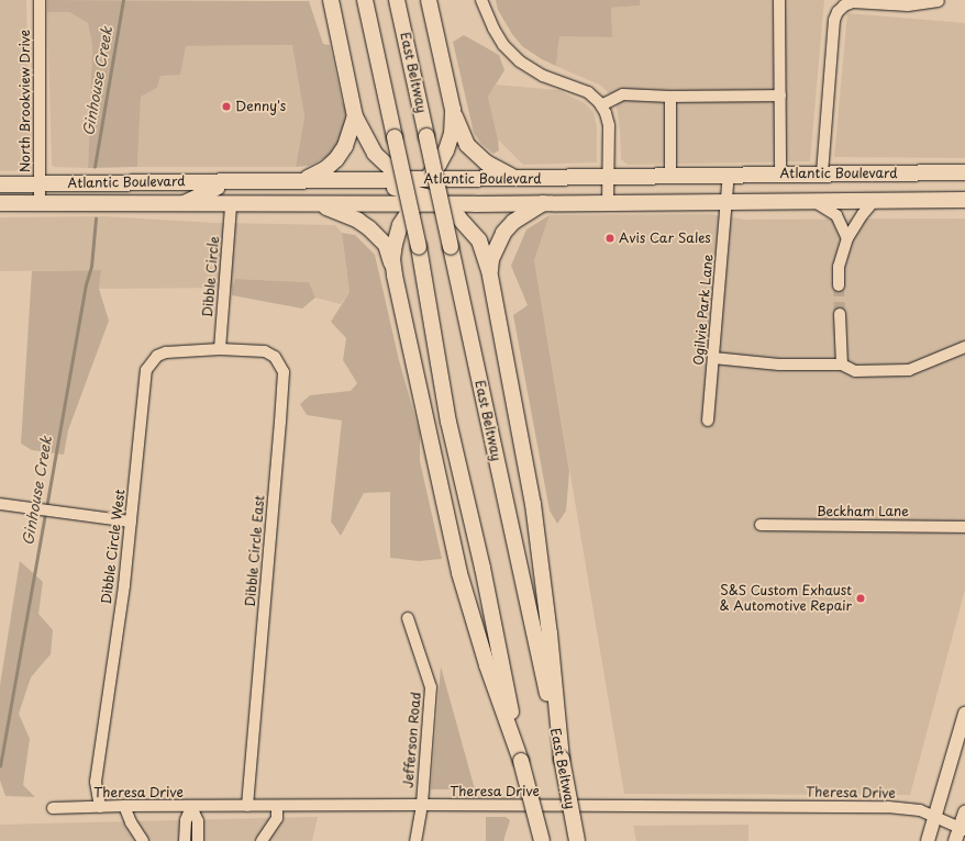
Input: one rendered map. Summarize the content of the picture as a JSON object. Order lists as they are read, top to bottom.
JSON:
{
  "streets": {
    "highway": ["East Beltway", "Atlantic Boulevard"],
    "street": [
      "North Brookview Drive",
      "Dibble Circle",
      "Ogilvie Park Lane",
      "Beckham Lane",
      "Dibble Circle West",
      "Dibble Circle East",
      "Jefferson Road",
      "Theresa Drive"
    ]
  },
  "crossings": [
    ["North Brookview Drive", "Atlantic Boulevard"],
    ["Atlantic Boulevard", "Dibble Circle"],
    ["Atlantic Boulevard", "Ogilvie Park Lane"],
    ["Dibble Circle", "Dibble Circle West"],
    ["Dibble Circle", "Dibble Circle East"],
    ["Dibble Circle West", "Dibble Circle East"],
    ["Dibble Circle West", "Theresa Drive"],
    ["Dibble Circle East", "Theresa Drive"],
    ["Jefferson Road", "Theresa Drive"]
  ],
  "water": ["Ginhouse Creek"],
  "places": ["Denny's", "Avis Car Sales", "S&S Custom Exhaust & Automotive Repair"]
}
